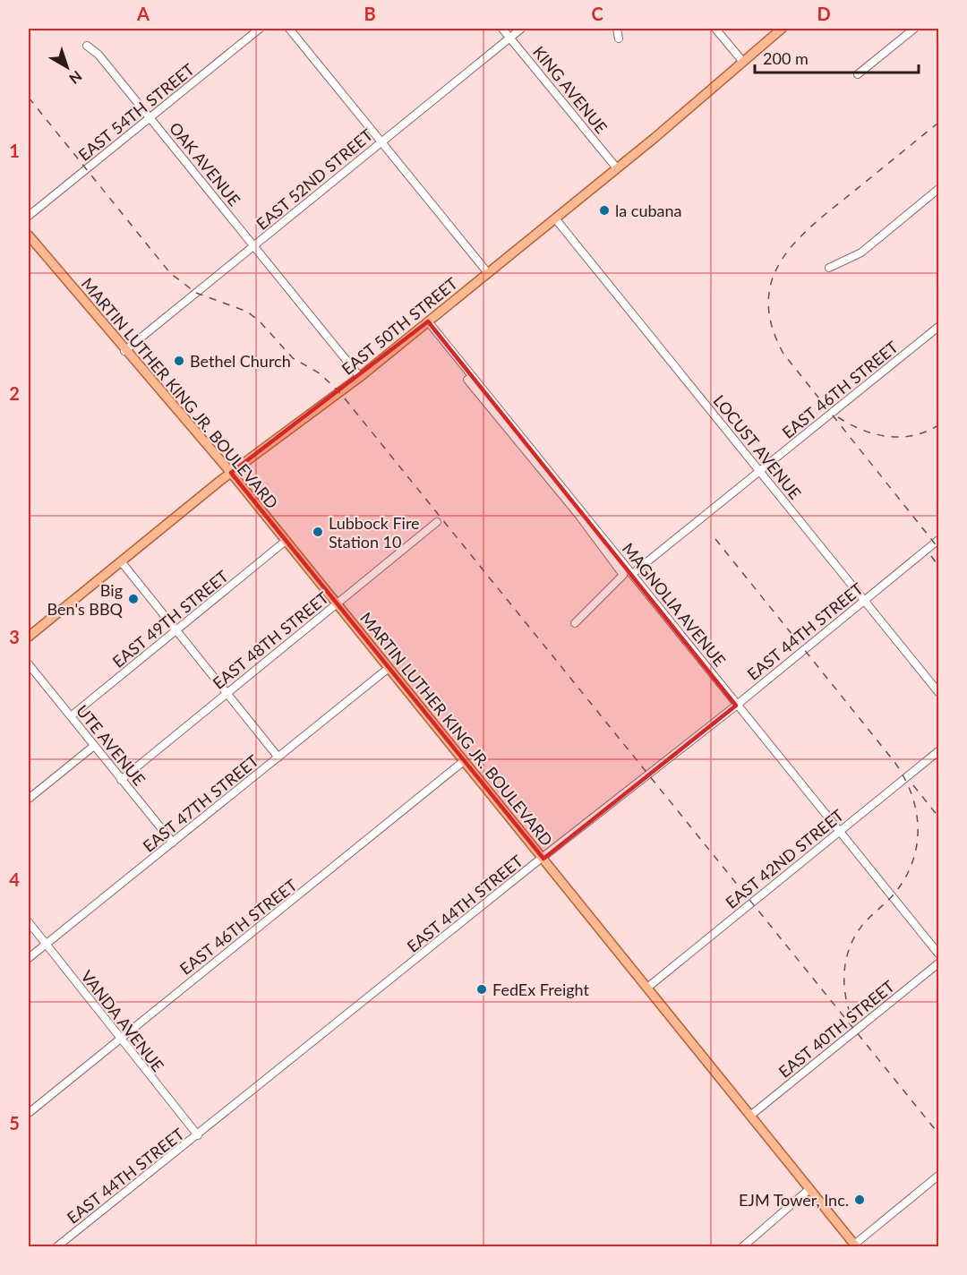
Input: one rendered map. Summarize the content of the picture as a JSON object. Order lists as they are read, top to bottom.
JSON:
{
  "streets": {
    "main road": ["EAST 50TH STREET", "MARTIN LUTHER KING JR. BOULEVARD"],
    "street": [
      "KING AVENUE",
      "EAST 54TH STREET",
      "OAK AVENUE",
      "EAST 52ND STREET",
      "EAST 46TH STREET",
      "LOCUST AVENUE",
      "MAGNOLIA AVENUE",
      "EAST 49TH STREET",
      "EAST 44TH STREET",
      "EAST 48TH STREET",
      "UTE AVENUE",
      "EAST 47TH STREET",
      "EAST 42ND STREET",
      "VANDA AVENUE",
      "EAST 40TH STREET"
    ]
  },
  "crossings": [
    ["KING AVENUE", "EAST 52ND STREET"],
    ["KING AVENUE", "EAST 50TH STREET"],
    ["EAST 54TH STREET", "OAK AVENUE"],
    ["OAK AVENUE", "EAST 52ND STREET"],
    ["OAK AVENUE", "EAST 50TH STREET"],
    ["EAST 52ND STREET", "MARTIN LUTHER KING JR. BOULEVARD"],
    ["EAST 50TH STREET", "MARTIN LUTHER KING JR. BOULEVARD"],
    ["EAST 50TH STREET", "LOCUST AVENUE"],
    ["EAST 50TH STREET", "MAGNOLIA AVENUE"],
    ["EAST 46TH STREET", "MARTIN LUTHER KING JR. BOULEVARD"],
    ["EAST 46TH STREET", "LOCUST AVENUE"],
    ["EAST 46TH STREET", "MAGNOLIA AVENUE"],
    ["EAST 46TH STREET", "VANDA AVENUE"],
    ["MARTIN LUTHER KING JR. BOULEVARD", "EAST 49TH STREET"],
    ["MARTIN LUTHER KING JR. BOULEVARD", "EAST 44TH STREET"],
    ["MARTIN LUTHER KING JR. BOULEVARD", "EAST 48TH STREET"],
    ["MARTIN LUTHER KING JR. BOULEVARD", "EAST 47TH STREET"],
    ["MARTIN LUTHER KING JR. BOULEVARD", "EAST 42ND STREET"],
    ["MARTIN LUTHER KING JR. BOULEVARD", "EAST 40TH STREET"],
    ["LOCUST AVENUE", "EAST 44TH STREET"],
    ["MAGNOLIA AVENUE", "EAST 44TH STREET"],
    ["MAGNOLIA AVENUE", "EAST 42ND STREET"],
    ["EAST 49TH STREET", "UTE AVENUE"],
    ["EAST 44TH STREET", "VANDA AVENUE"],
    ["EAST 48TH STREET", "UTE AVENUE"],
    ["UTE AVENUE", "EAST 47TH STREET"],
    ["EAST 47TH STREET", "VANDA AVENUE"]
  ],
  "places": [
    "la cubana",
    "Bethel Church",
    "Lubbock Fire Station 10",
    "Big Ben's BBQ",
    "FedEx Freight",
    "EJM Tower, Inc."
  ],
  "scale_bar": "200 m",
  "north": "bottom right",
  "grid": {
    "columns": [
      "A",
      "B",
      "C",
      "D"
    ],
    "rows": [
      "1",
      "2",
      "3",
      "4",
      "5"
    ]
  }
}
